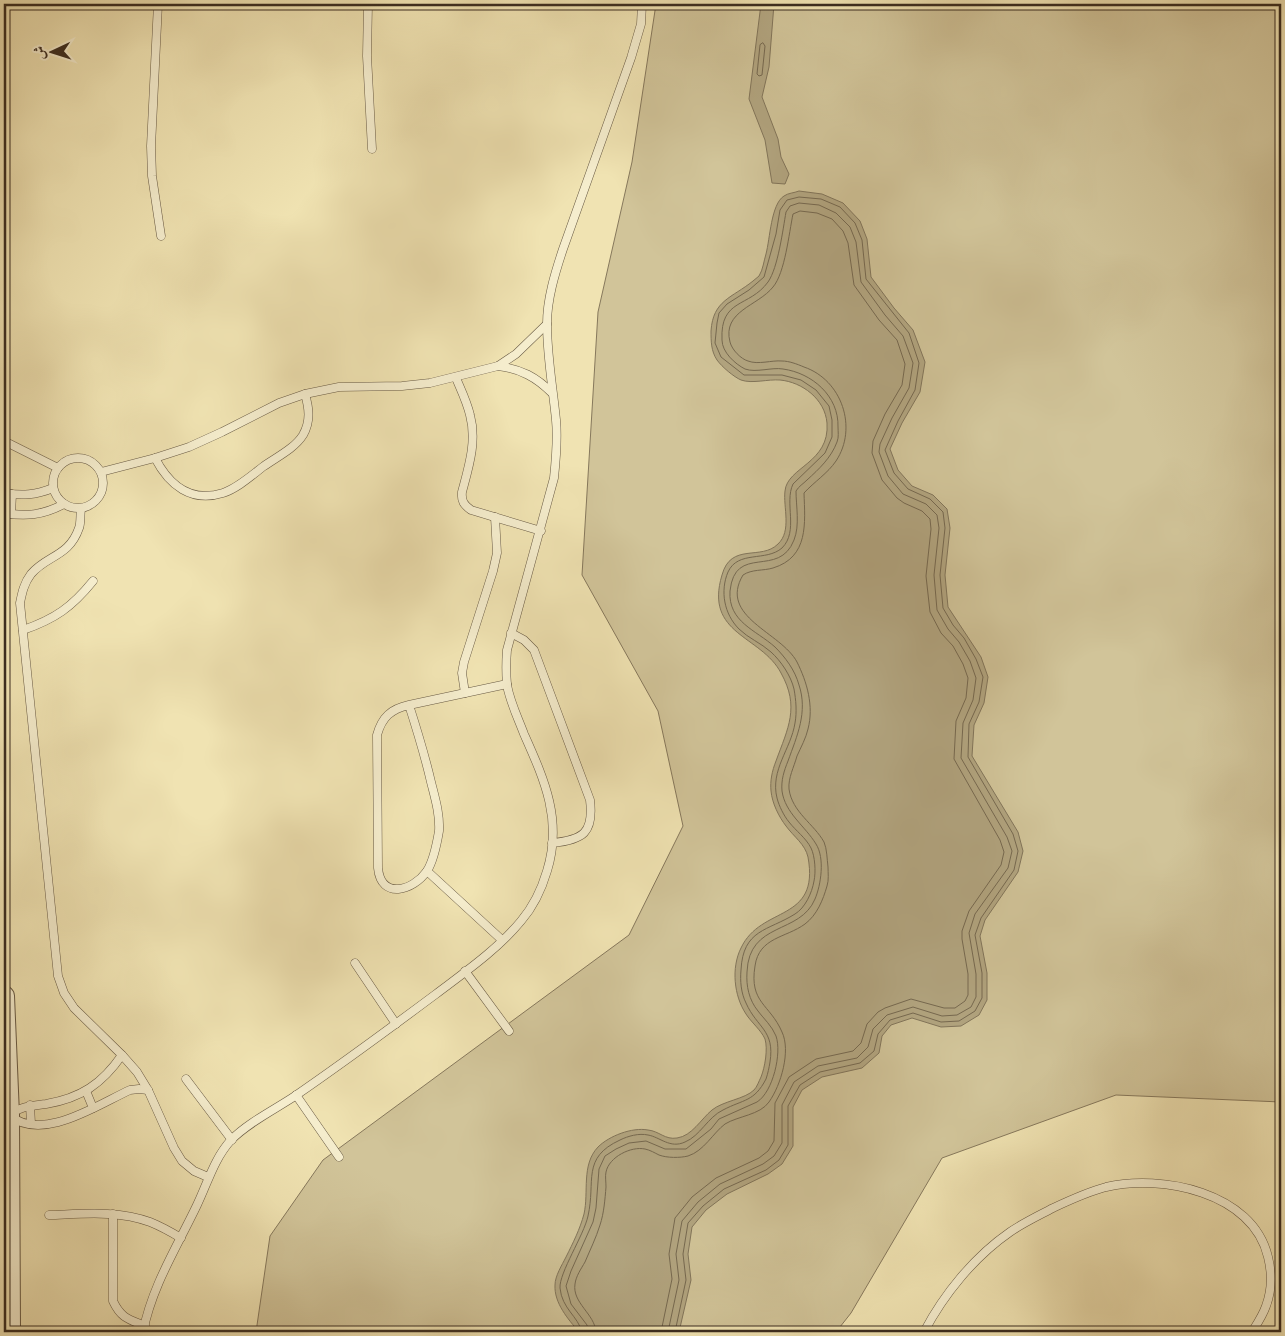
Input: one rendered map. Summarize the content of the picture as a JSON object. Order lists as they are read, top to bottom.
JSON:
{
  "north": "left"
}
